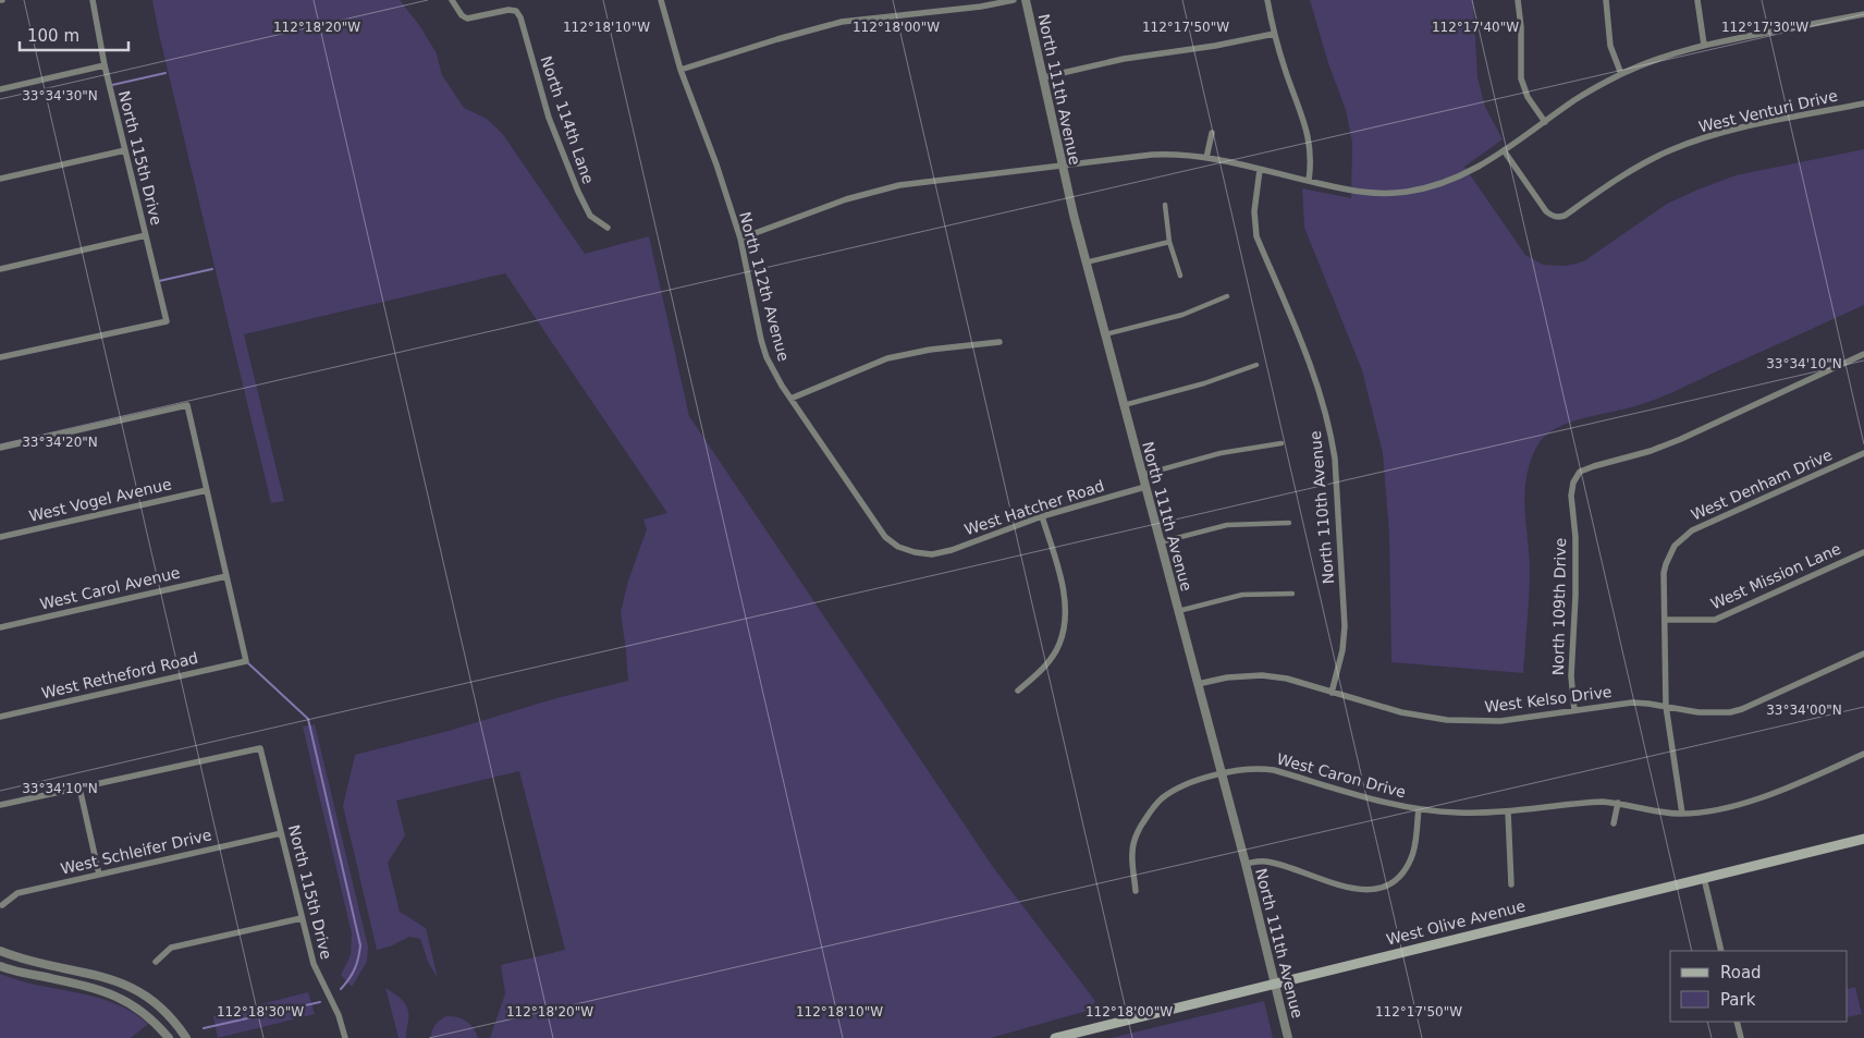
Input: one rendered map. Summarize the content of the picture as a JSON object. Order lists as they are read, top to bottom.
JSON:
{
  "streets": {
    "main road": ["West Olive Avenue"],
    "street": [
      "North 111th Avenue",
      "West Venturi Drive",
      "North 114th Lane",
      "North 115th Drive",
      "North 112th Avenue",
      "West Denham Drive",
      "West Vogel Avenue",
      "West Hatcher Road",
      "North 110th Avenue",
      "West Mission Lane",
      "West Carol Avenue",
      "North 109th Drive",
      "West Retheford Road",
      "West Kelso Drive",
      "West Caron Drive",
      "West Schleifer Drive"
    ]
  },
  "crossings": [
    ["North 111th Avenue", "West Hatcher Road"],
    ["North 111th Avenue", "West Kelso Drive"],
    ["North 111th Avenue", "West Caron Drive"],
    ["North 111th Avenue", "West Olive Avenue"],
    ["North 115th Drive", "West Schleifer Drive"],
    ["North 112th Avenue", "West Hatcher Road"],
    ["West Denham Drive", "West Mission Lane"],
    ["North 110th Avenue", "West Kelso Drive"],
    ["West Carol Avenue", "West Retheford Road"],
    ["North 109th Drive", "West Kelso Drive"]
  ],
  "legend": ["Road", "Park"],
  "scale_bar": "100 m",
  "coordinates": [
    "112°18'20\"W",
    "112°18'10\"W",
    "112°18'00\"W",
    "112°17'50\"W",
    "112°17'40\"W",
    "112°17'30\"W",
    "33°34'30\"N",
    "33°34'10\"N",
    "33°34'20\"N",
    "33°34'00\"N",
    "112°18'30\"W"
  ]
}
